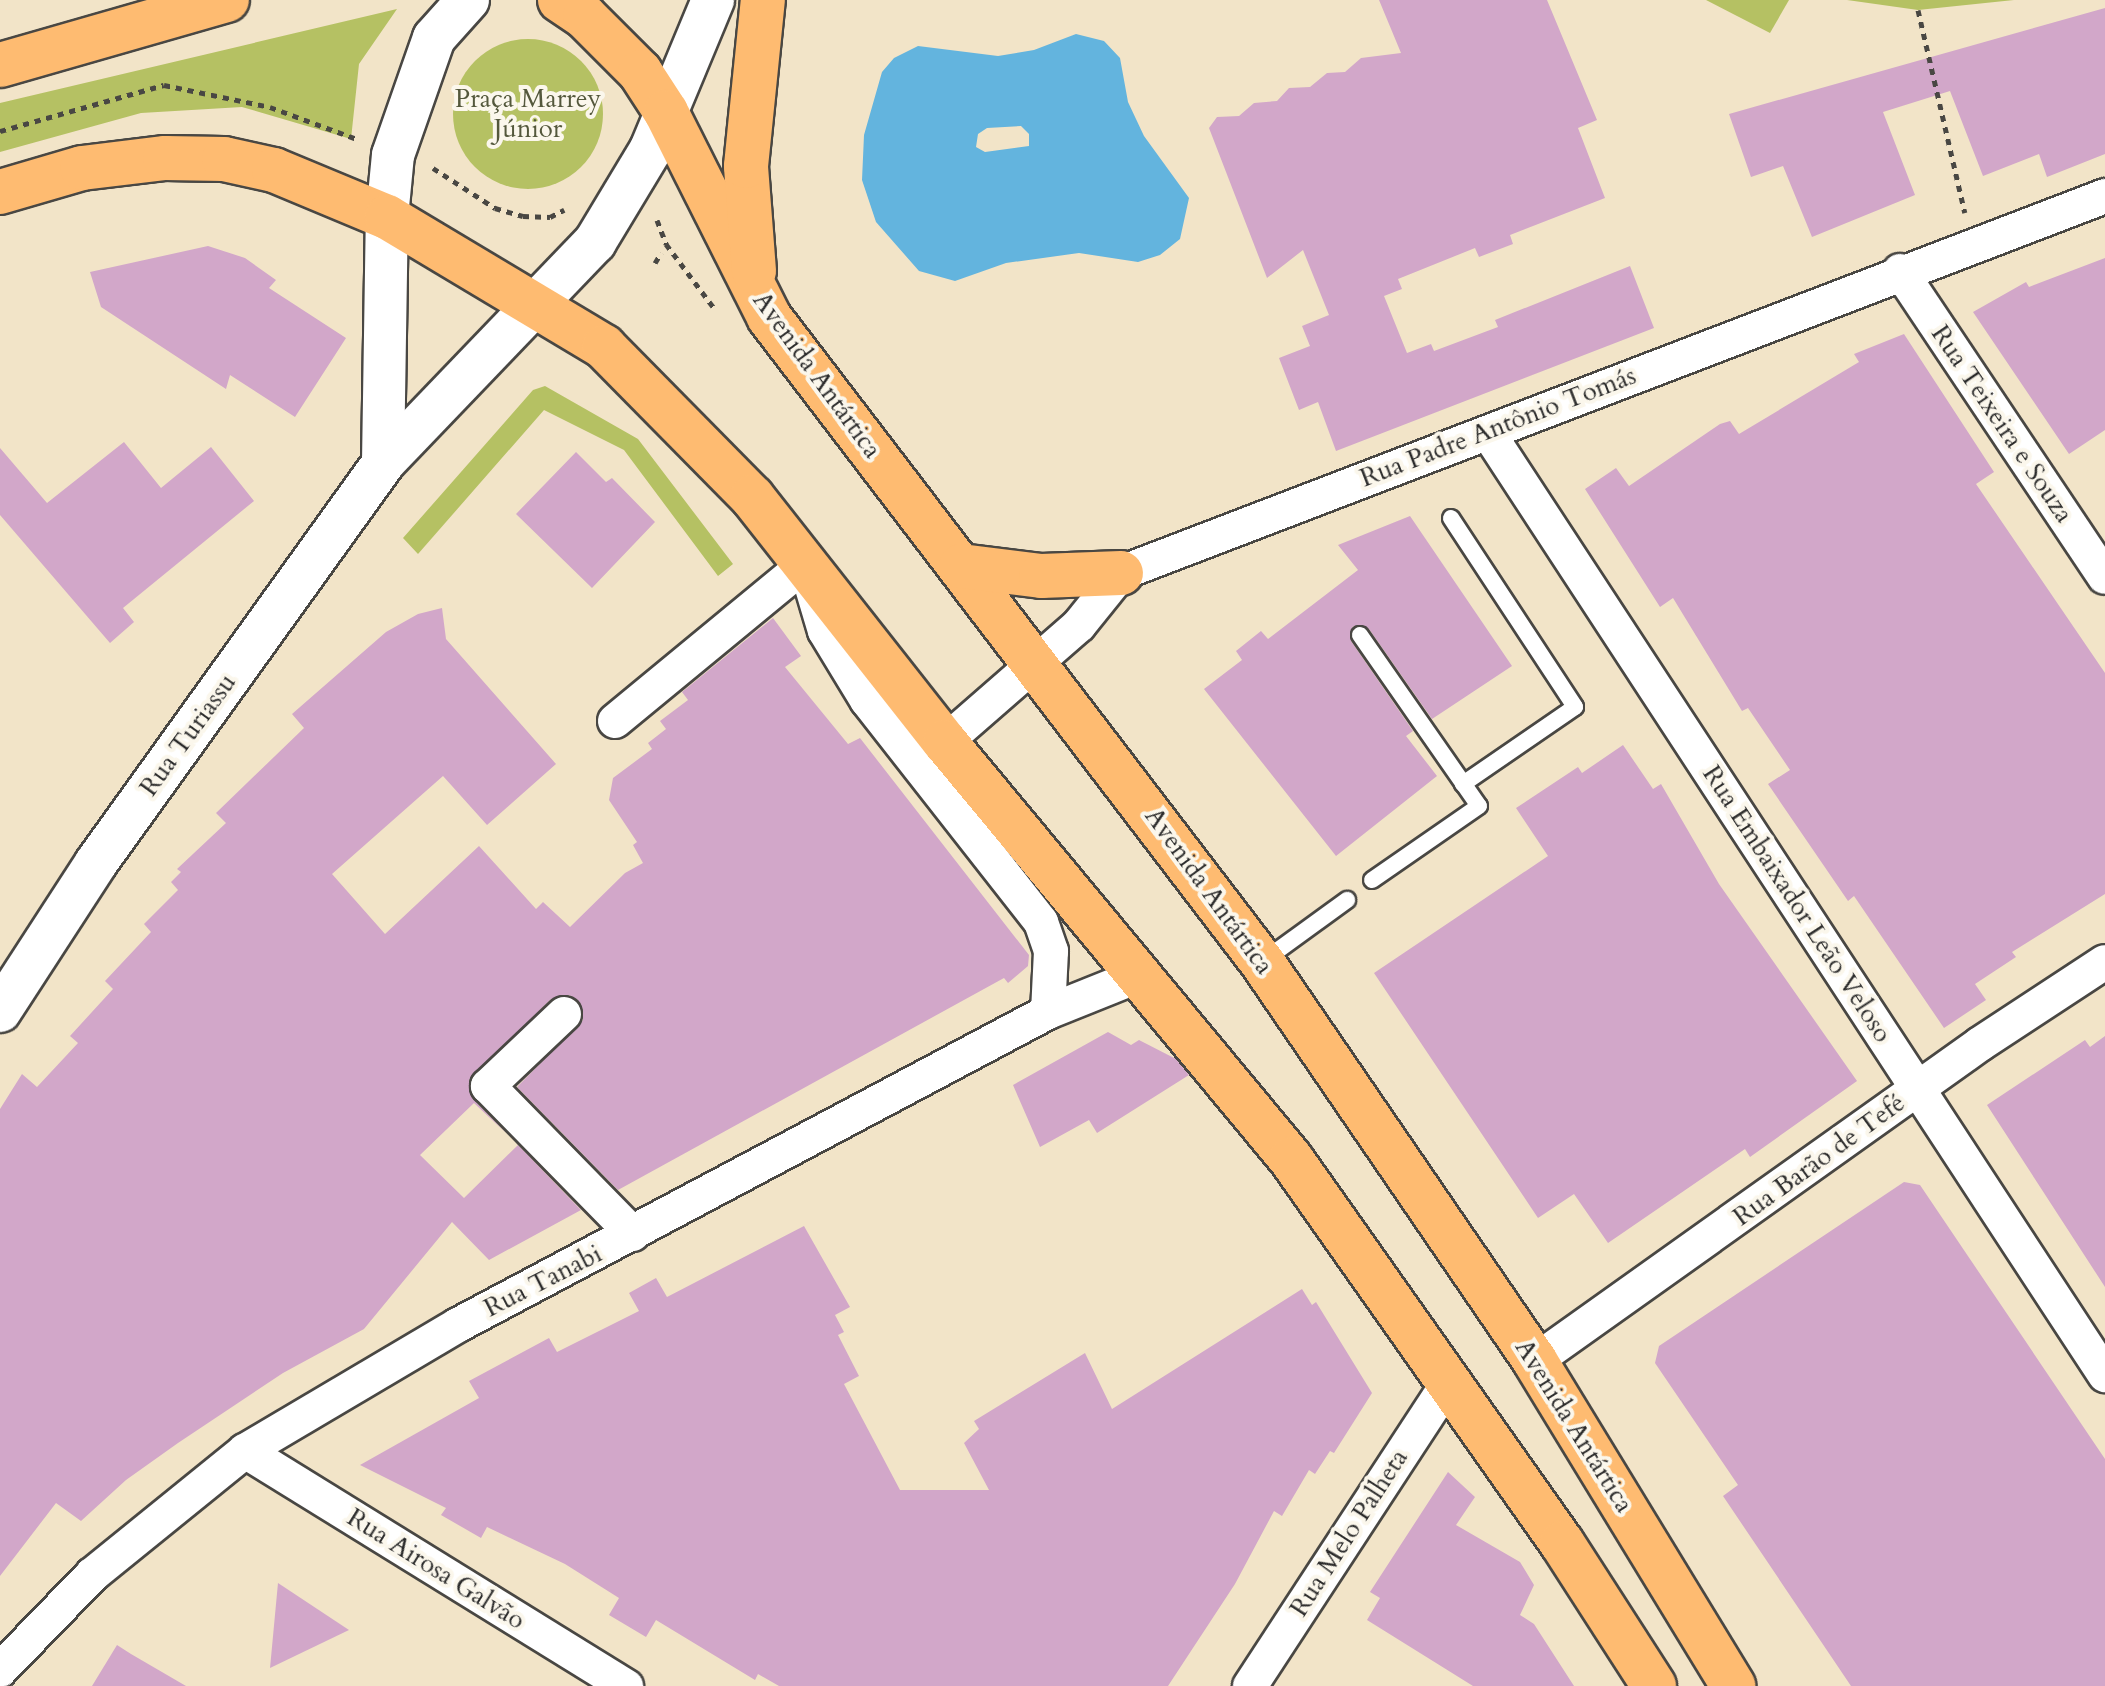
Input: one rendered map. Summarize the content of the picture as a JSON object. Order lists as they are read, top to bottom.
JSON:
{
  "streets": {
    "main road": ["Avenida Antártica"],
    "street": [
      "Rua Teixeira e Souza",
      "Rua Padre Antônio Tomás",
      "Rua Turiassu",
      "Rua Embaixador Leão Veloso",
      "Rua Barão de Tefé",
      "Rua Tanabi",
      "Rua Melo Palheta",
      "Rua Airosa Galvão"
    ]
  },
  "crossings": [
    ["Avenida Antártica", "Rua Barão de Tefé"],
    ["Rua Teixeira e Souza", "Rua Padre Antônio Tomás"],
    ["Rua Padre Antônio Tomás", "Rua Embaixador Leão Veloso"],
    ["Rua Embaixador Leão Veloso", "Rua Barão de Tefé"],
    ["Rua Tanabi", "Rua Airosa Galvão"]
  ],
  "parks": ["Praça Marrey Júnior"]
}
